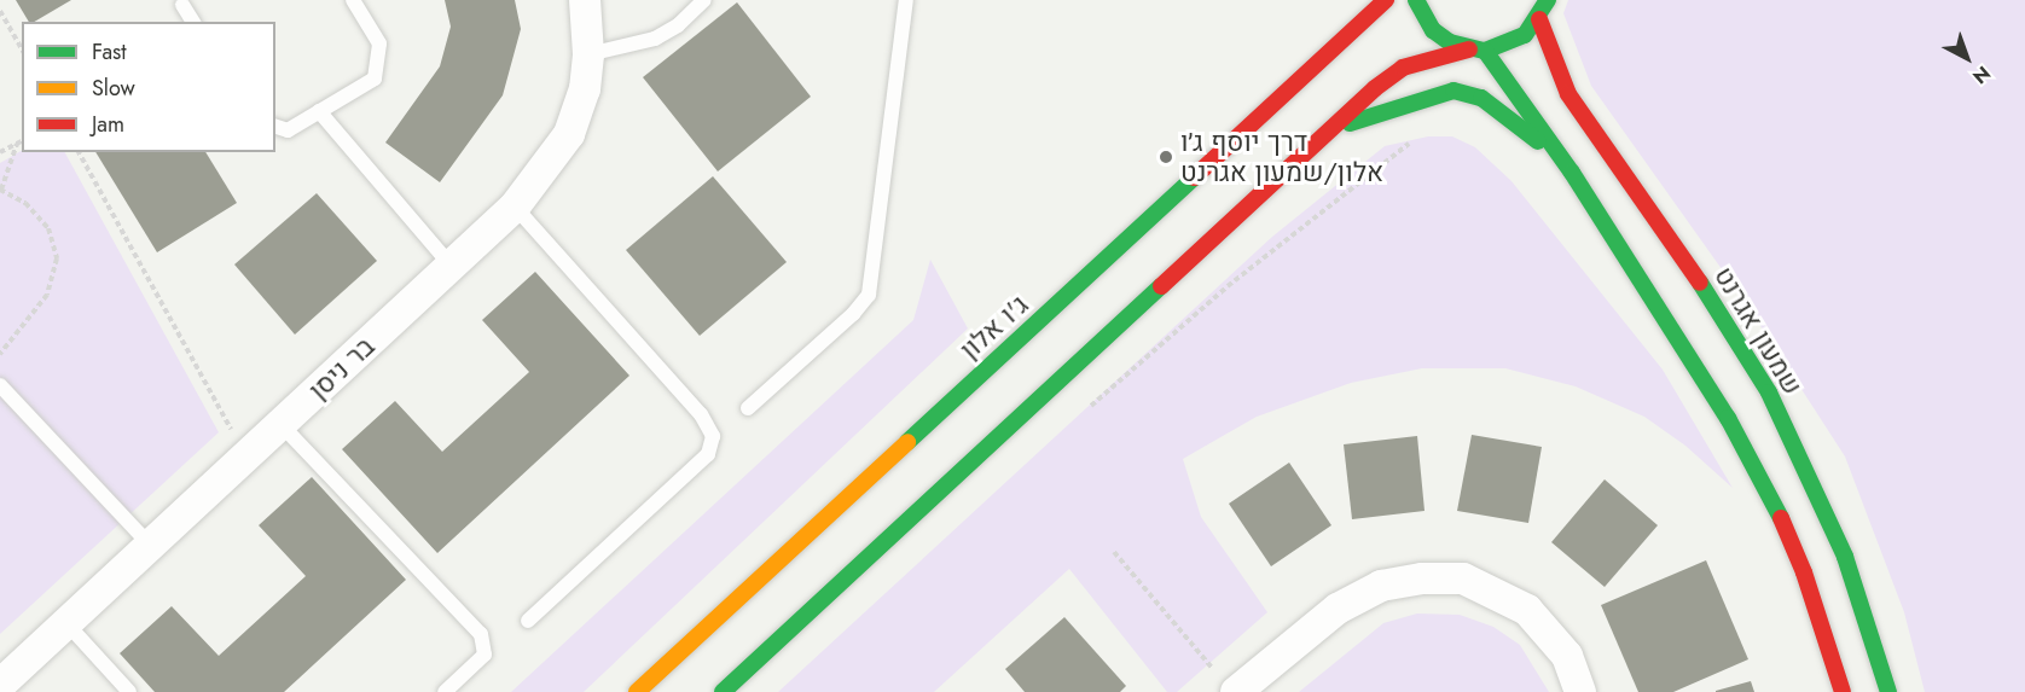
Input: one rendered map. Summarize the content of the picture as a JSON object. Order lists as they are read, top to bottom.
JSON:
{
  "streets": {
    "main road": ["ג'ו אלון", "שמעון אגרנט"],
    "street": ["בר ניסן"]
  },
  "places": ["דרך יוסף ג׳ו אלון/שמעון אגרנט"],
  "legend": ["Fast", "Slow", "Jam"],
  "north": "bottom right"
}
